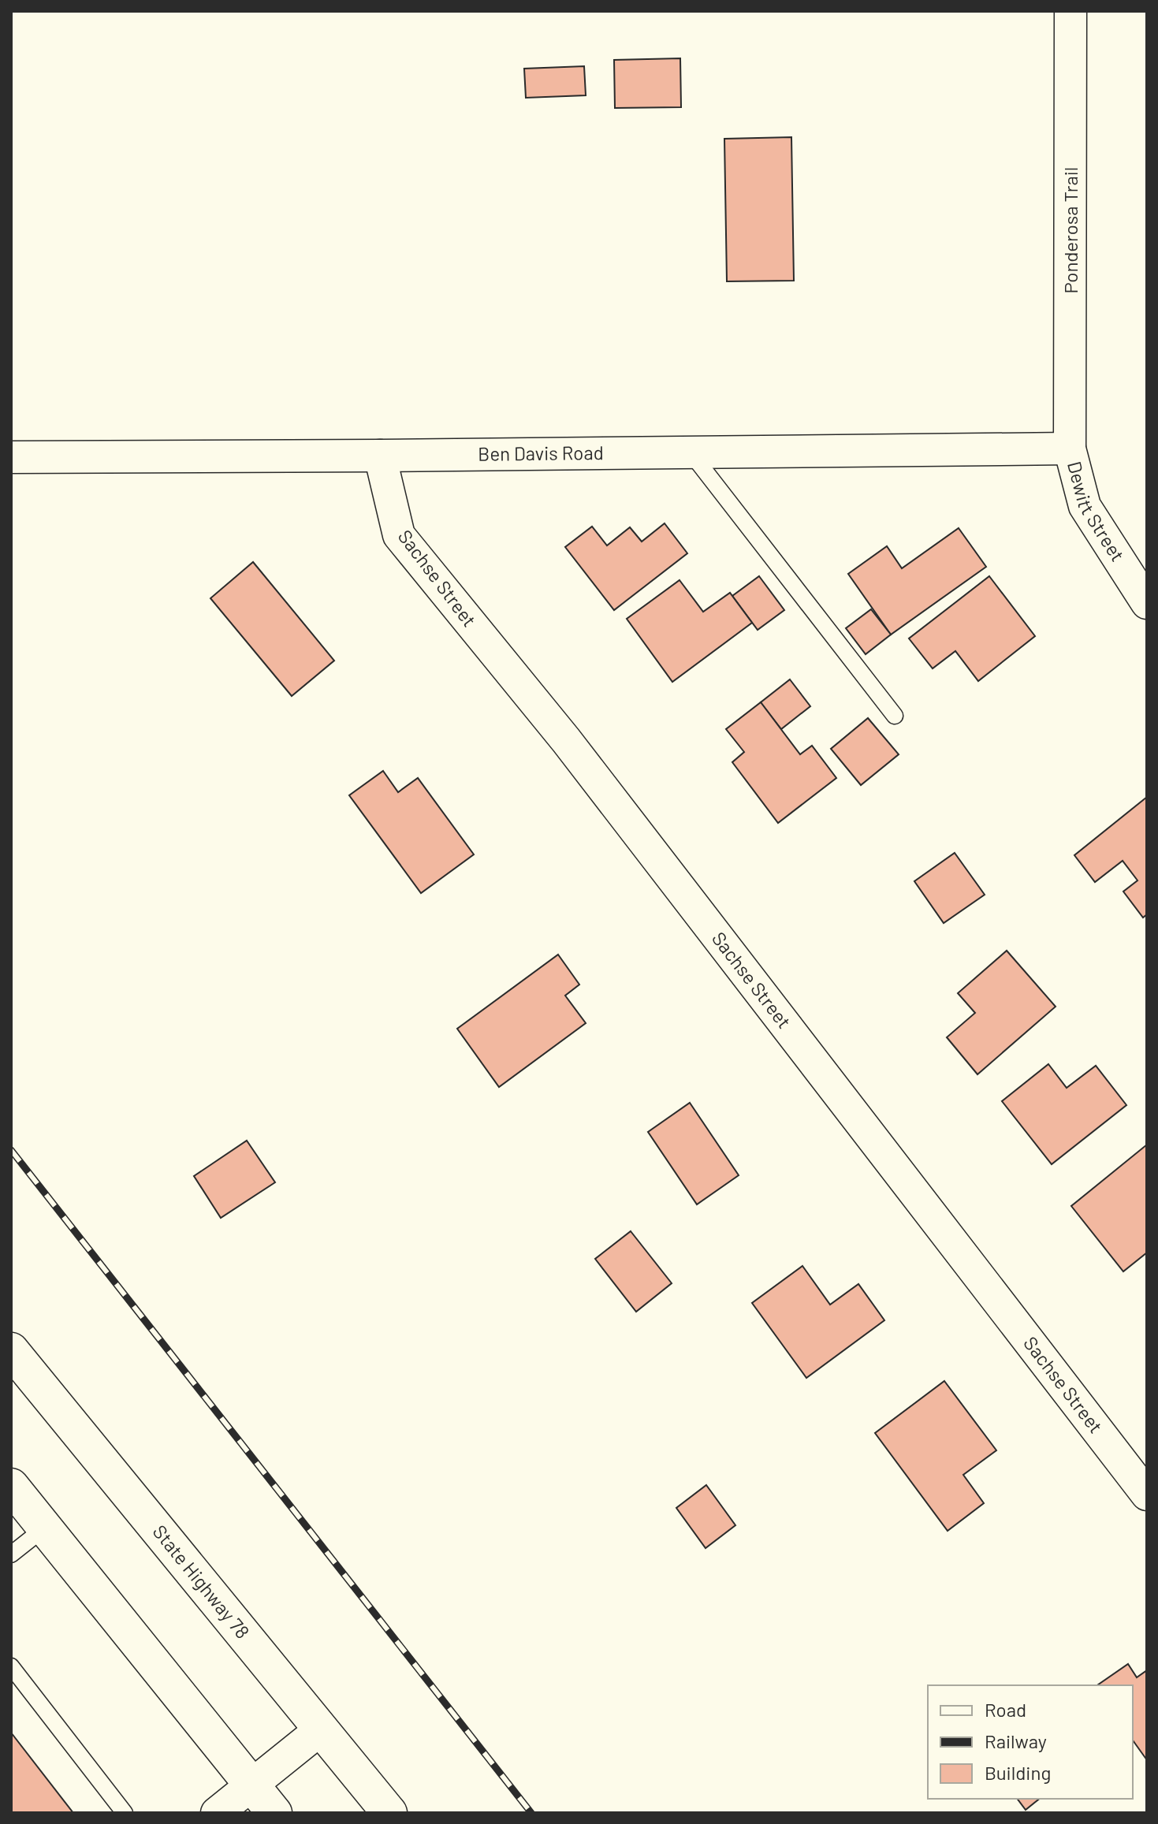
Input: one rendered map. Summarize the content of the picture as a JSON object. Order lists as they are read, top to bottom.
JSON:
{
  "streets": {
    "main road": ["State Highway 78"],
    "street": [
      "Ponderosa Trail",
      "Ben Davis Road",
      "Dewitt Street",
      "Sachse Street"
    ]
  },
  "crossings": [
    ["Ponderosa Trail", "Ben Davis Road"],
    ["Ponderosa Trail", "Dewitt Street"],
    ["Ben Davis Road", "Dewitt Street"],
    ["Ben Davis Road", "Sachse Street"]
  ],
  "legend": ["Road", "Railway", "Building"]
}
